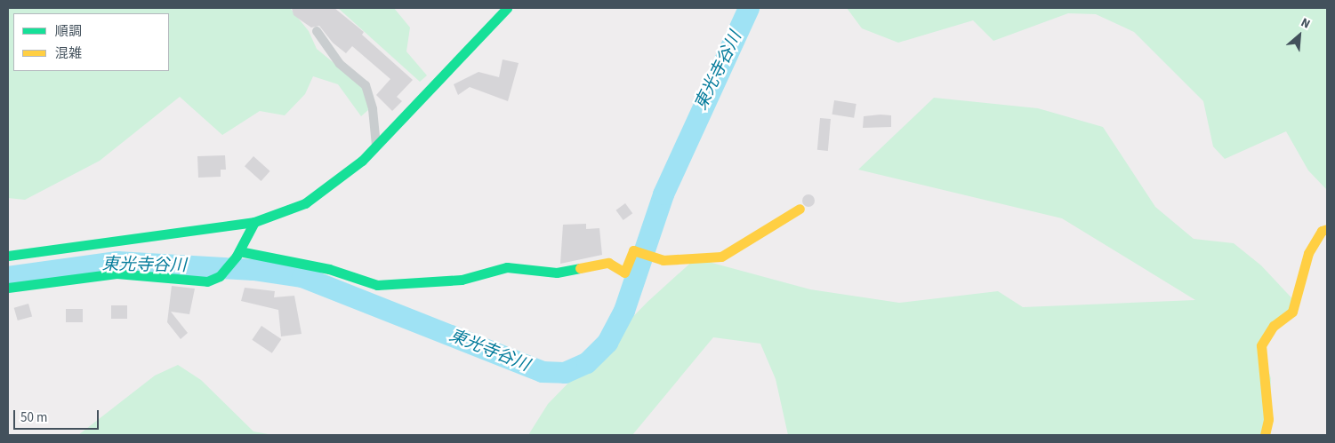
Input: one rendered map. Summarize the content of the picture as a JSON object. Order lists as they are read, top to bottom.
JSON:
{
  "water": ["東光寺谷川"],
  "legend": ["順調", "混雑"],
  "scale_bar": "50 m",
  "north": "top right"
}
